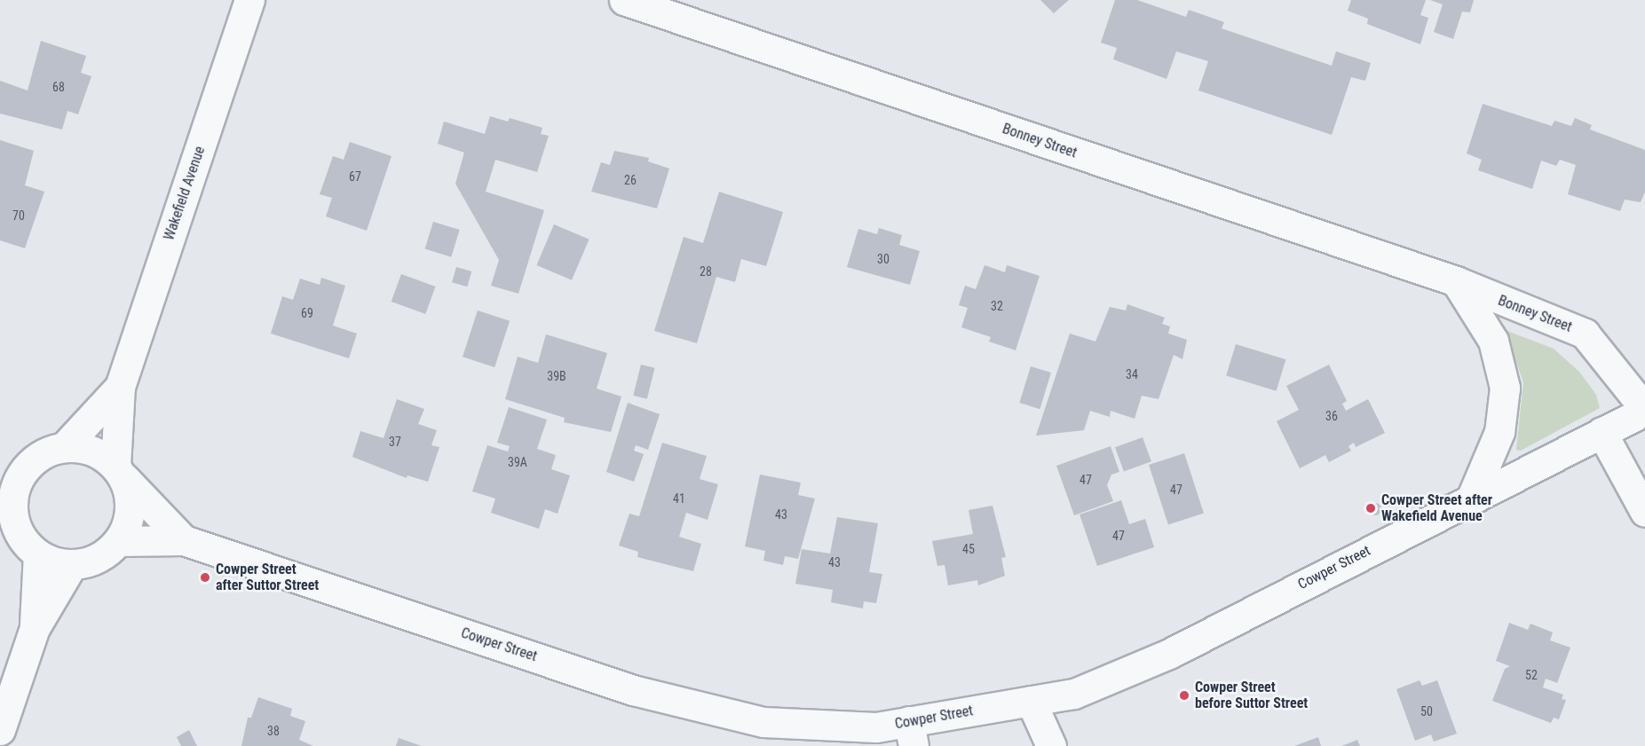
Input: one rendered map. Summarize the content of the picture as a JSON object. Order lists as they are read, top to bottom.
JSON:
{
  "streets": {
    "street": ["Bonney Street", "Wakefield Avenue", "Cowper Street"]
  },
  "crossings": [
    ["Bonney Street", "Cowper Street"],
    ["Wakefield Avenue", "Cowper Street"]
  ],
  "places": ["Cowper Street after Wakefield Avenue", "Cowper Street after Suttor Street", "Cowper Street before Suttor Street"],
  "house_numbers": [
    "68",
    "67",
    "26",
    "70",
    "30",
    "28",
    "32",
    "69",
    "34",
    "39B",
    "36",
    "37",
    "39A",
    "47",
    "47",
    "41",
    "43",
    "47",
    "45",
    "43",
    "52",
    "50",
    "38"
  ]
}
